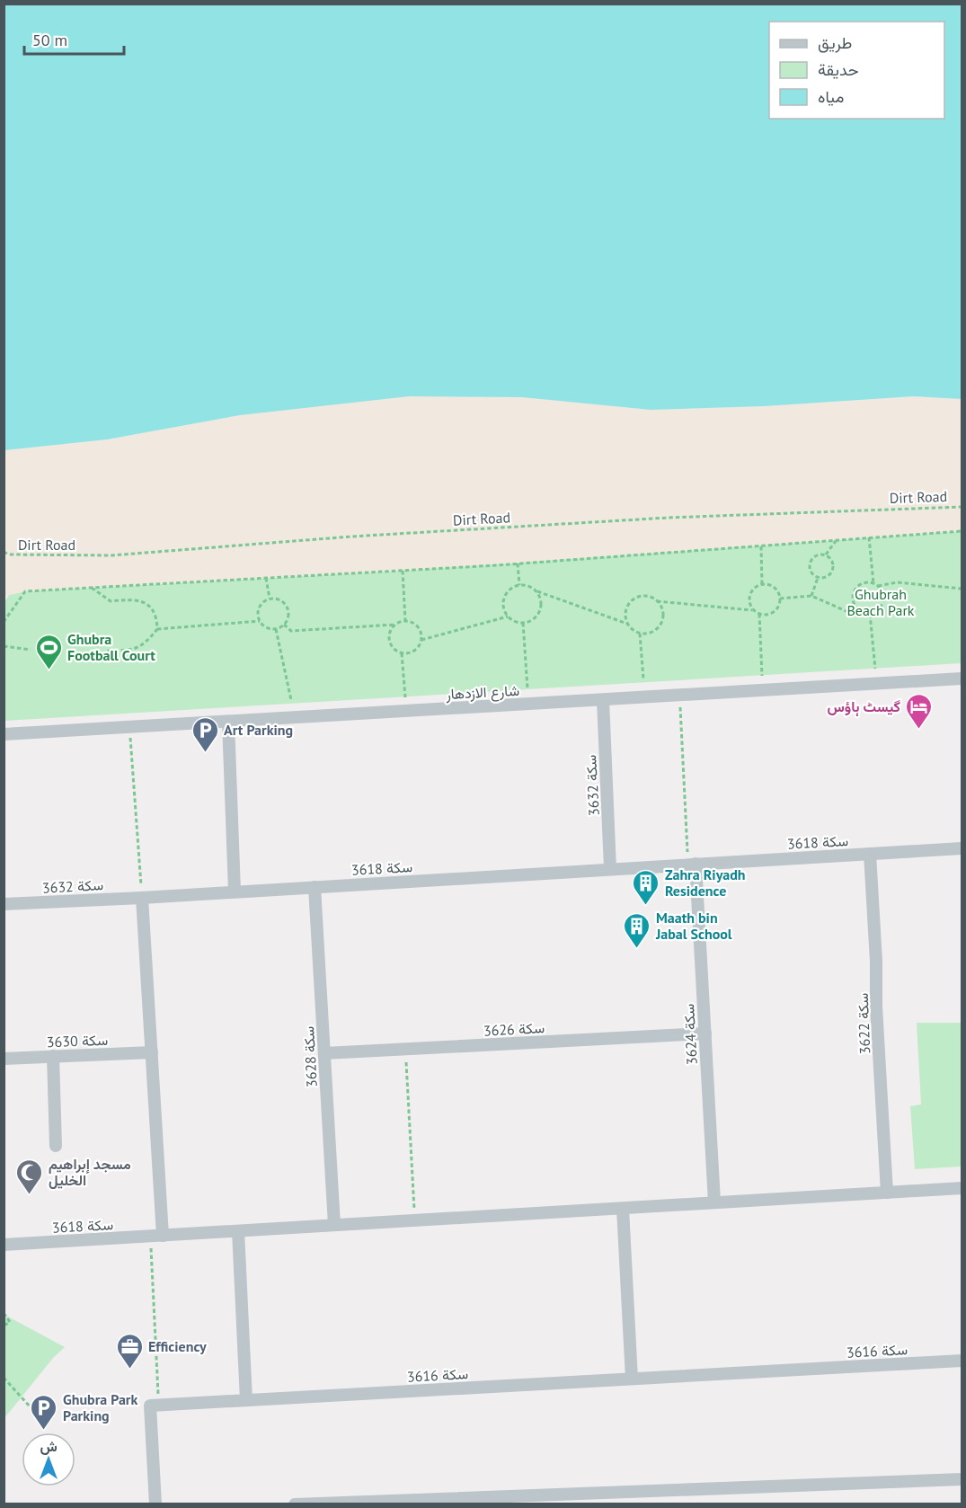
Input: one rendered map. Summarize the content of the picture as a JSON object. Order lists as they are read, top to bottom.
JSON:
{
  "streets": {
    "street": [
      "شارع الازدهار",
      "سكة 3632",
      "سكة 3618",
      "سكة 3622",
      "سكة 3626",
      "سكة 3624",
      "سكة 3630",
      "سكة 3628",
      "سكة 3616"
    ],
    "path": ["Dirt Road"]
  },
  "crossings": [
    ["شارع الازدهار", "سكة 3632"],
    ["سكة 3632", "سكة 3618"],
    ["سكة 3618", "سكة 3622"],
    ["سكة 3618", "سكة 3624"],
    ["سكة 3618", "سكة 3628"],
    ["سكة 3626", "سكة 3624"],
    ["سكة 3626", "سكة 3628"]
  ],
  "parks": ["Ghubrah Beach Park"],
  "places": {
    "sports": ["Ghubra Football Court"],
    "hotel": ["گیسٹ ہاؤس"],
    "parking": ["Art Parking", "Ghubra Park Parking"],
    "building": ["Zahra Riyadh Residence", "Maath bin Jabal School"],
    "mosque": ["مسجد إبراهيم الخليل"],
    "office": ["Efficiency"]
  },
  "legend": ["طريق", "حديقة", "مياه"],
  "scale_bar": "50 m",
  "north": "top"
}
